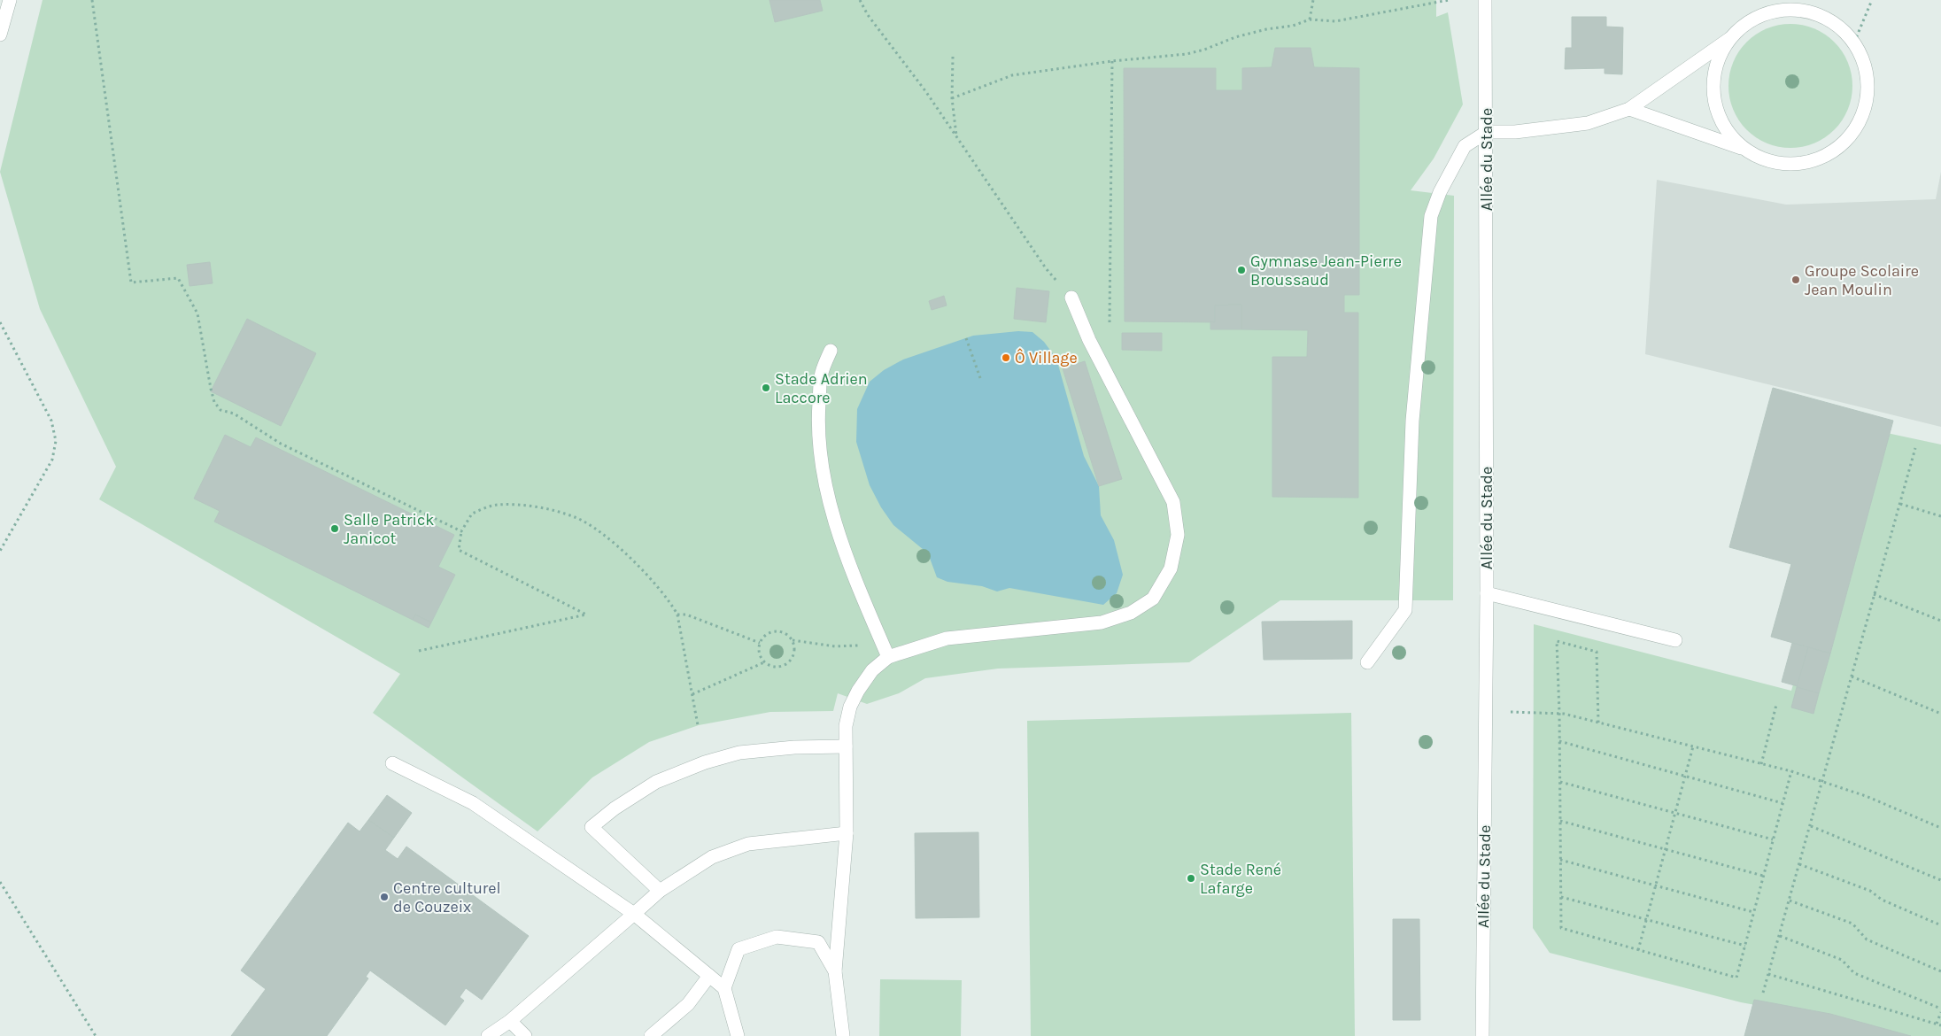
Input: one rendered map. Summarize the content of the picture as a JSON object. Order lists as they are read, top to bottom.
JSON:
{
  "streets": {
    "street": ["Allée du Stade"]
  },
  "places": [
    "Gymnase Jean-Pierre Broussaud",
    "Groupe Scolaire Jean Moulin",
    "Ô Village",
    "Stade Adrien Laccore",
    "Salle Patrick Janicot",
    "Stade René Lafarge",
    "Centre culturel de Couzeix"
  ]
}
